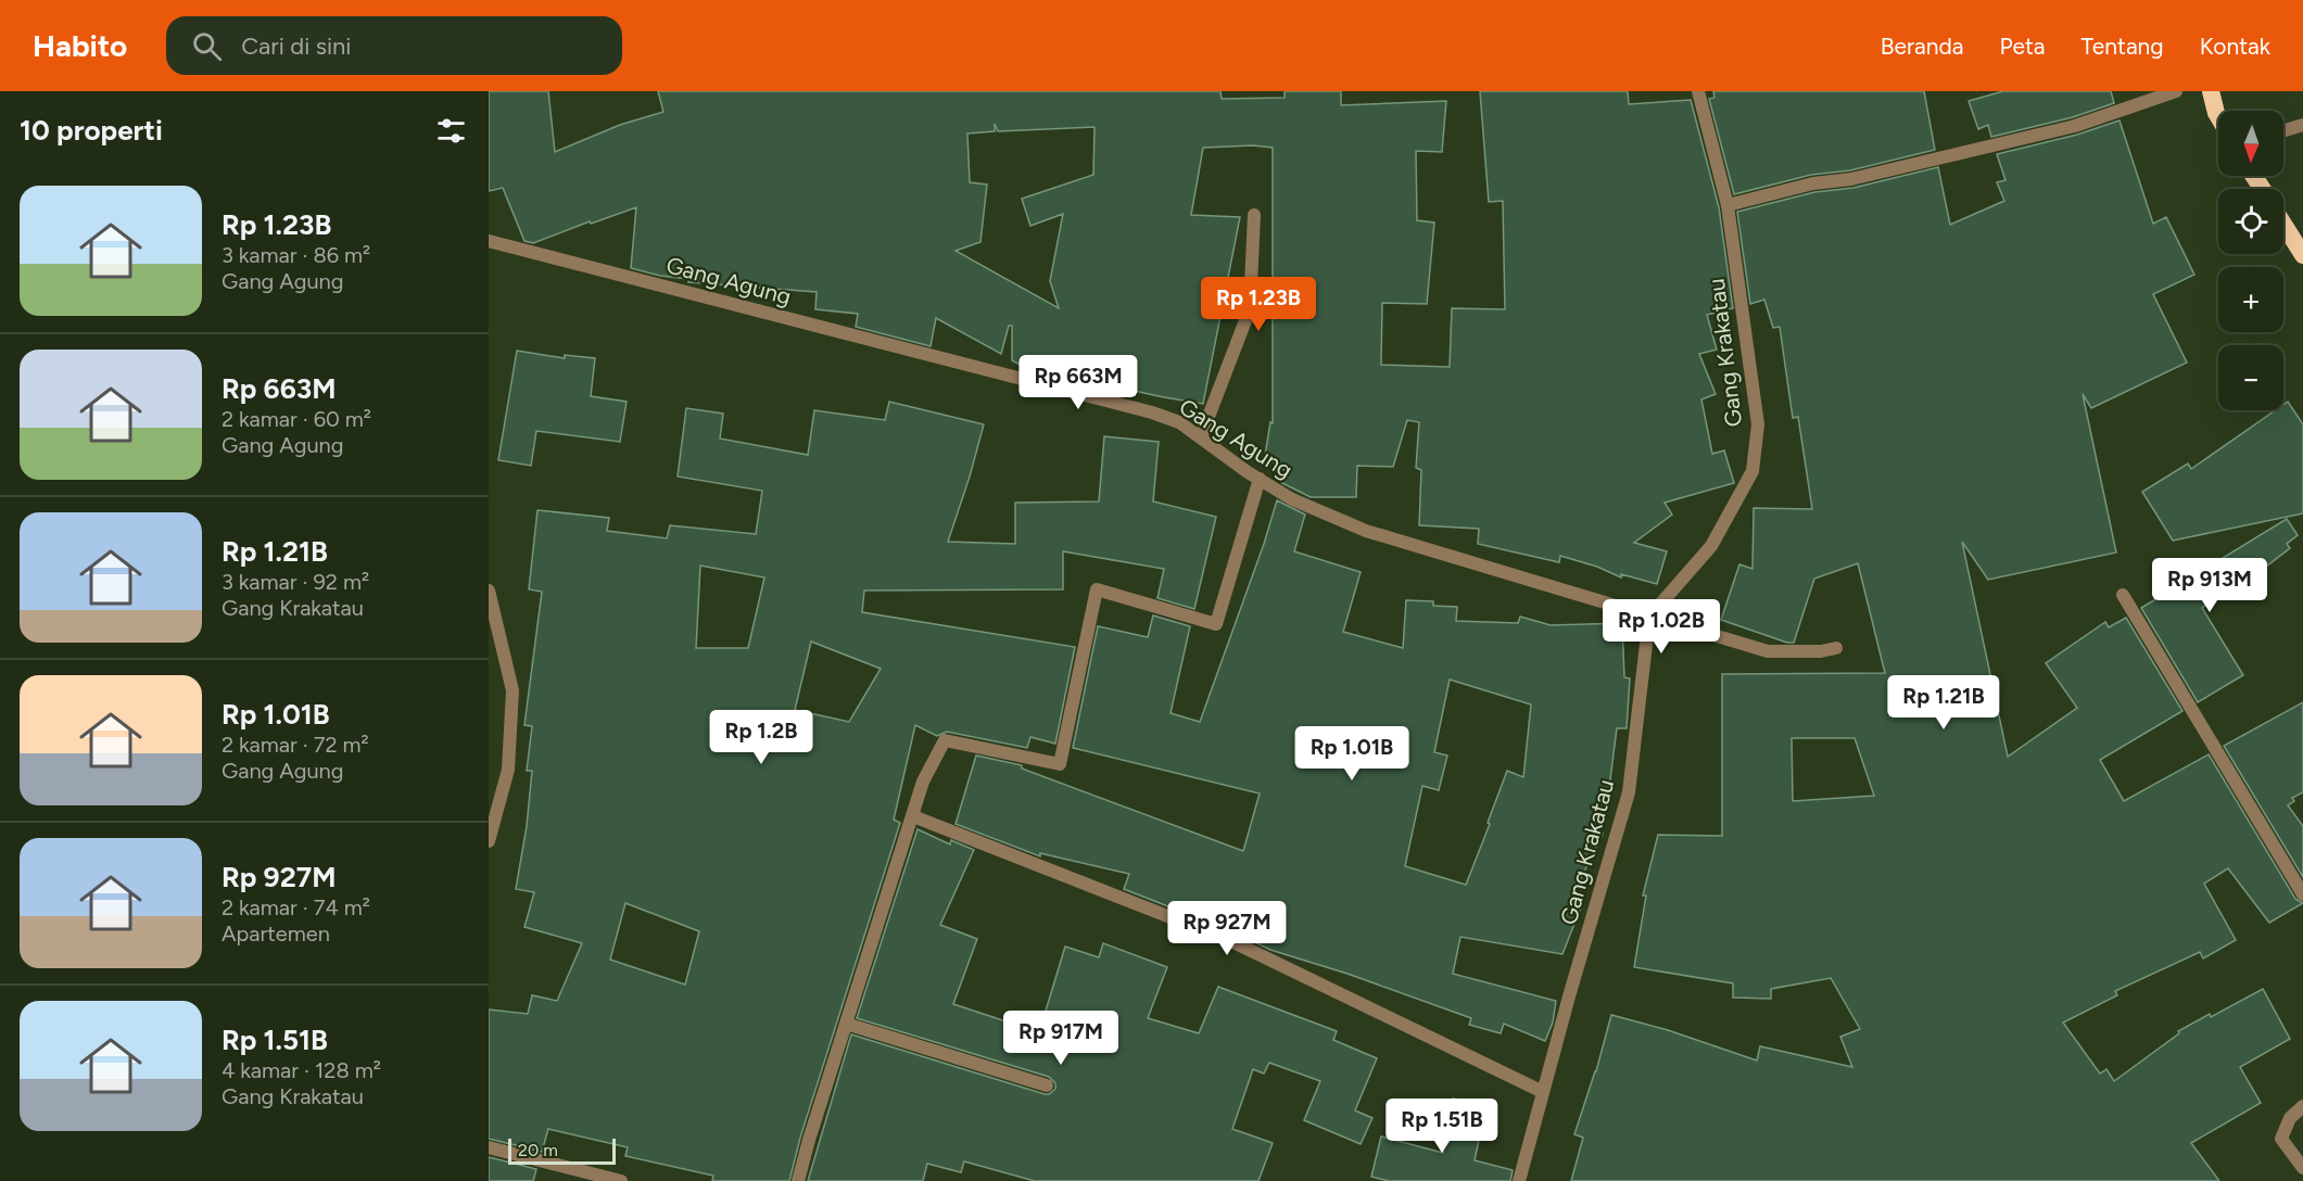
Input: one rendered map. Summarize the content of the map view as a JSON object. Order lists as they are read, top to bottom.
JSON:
{
  "streets": {
    "street": ["Gang Agung", "Gang Krakatau"]
  },
  "crossings": [
    ["Gang Agung", "Gang Krakatau"]
  ],
  "scale_bar": "20 m",
  "north": "bottom",
  "page": {
    "header": "Habito",
    "search": "Cari di sini",
    "nav": [
      "Beranda",
      "Peta",
      "Tentang",
      "Kontak"
    ],
    "heading": "10 properti",
    "map_buttons": ["+", "−"],
    "list": [
      {
        "name": "Rp 1.23B",
        "note": "3 kamar · 86 m² · Gang Agung"
      },
      {
        "name": "Rp 663M",
        "note": "2 kamar · 60 m² · Gang Agung"
      },
      {
        "name": "Rp 1.21B",
        "note": "3 kamar · 92 m² · Gang Krakatau"
      },
      {
        "name": "Rp 1.01B",
        "note": "2 kamar · 72 m² · Gang Agung"
      },
      {
        "name": "Rp 927M",
        "note": "2 kamar · 74 m² · Apartemen"
      },
      {
        "name": "Rp 1.51B",
        "note": "4 kamar · 128 m² · Gang Krakatau"
      }
    ],
    "price": [
      "Rp 1.23B",
      "Rp 663M",
      "Rp 913M",
      "Rp 1.02B",
      "Rp 1.21B",
      "Rp 1.2B",
      "Rp 1.01B",
      "Rp 927M",
      "Rp 917M",
      "Rp 1.51B"
    ],
    "scale": "20 m"
  }
}
